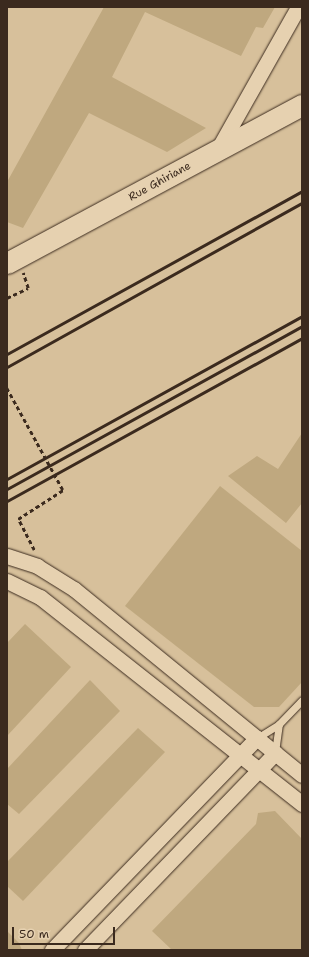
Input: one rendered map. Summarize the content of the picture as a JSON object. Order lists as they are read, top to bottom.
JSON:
{
  "streets": {
    "street": ["Rue Ghiriane"]
  },
  "scale_bar": "50 m"
}
